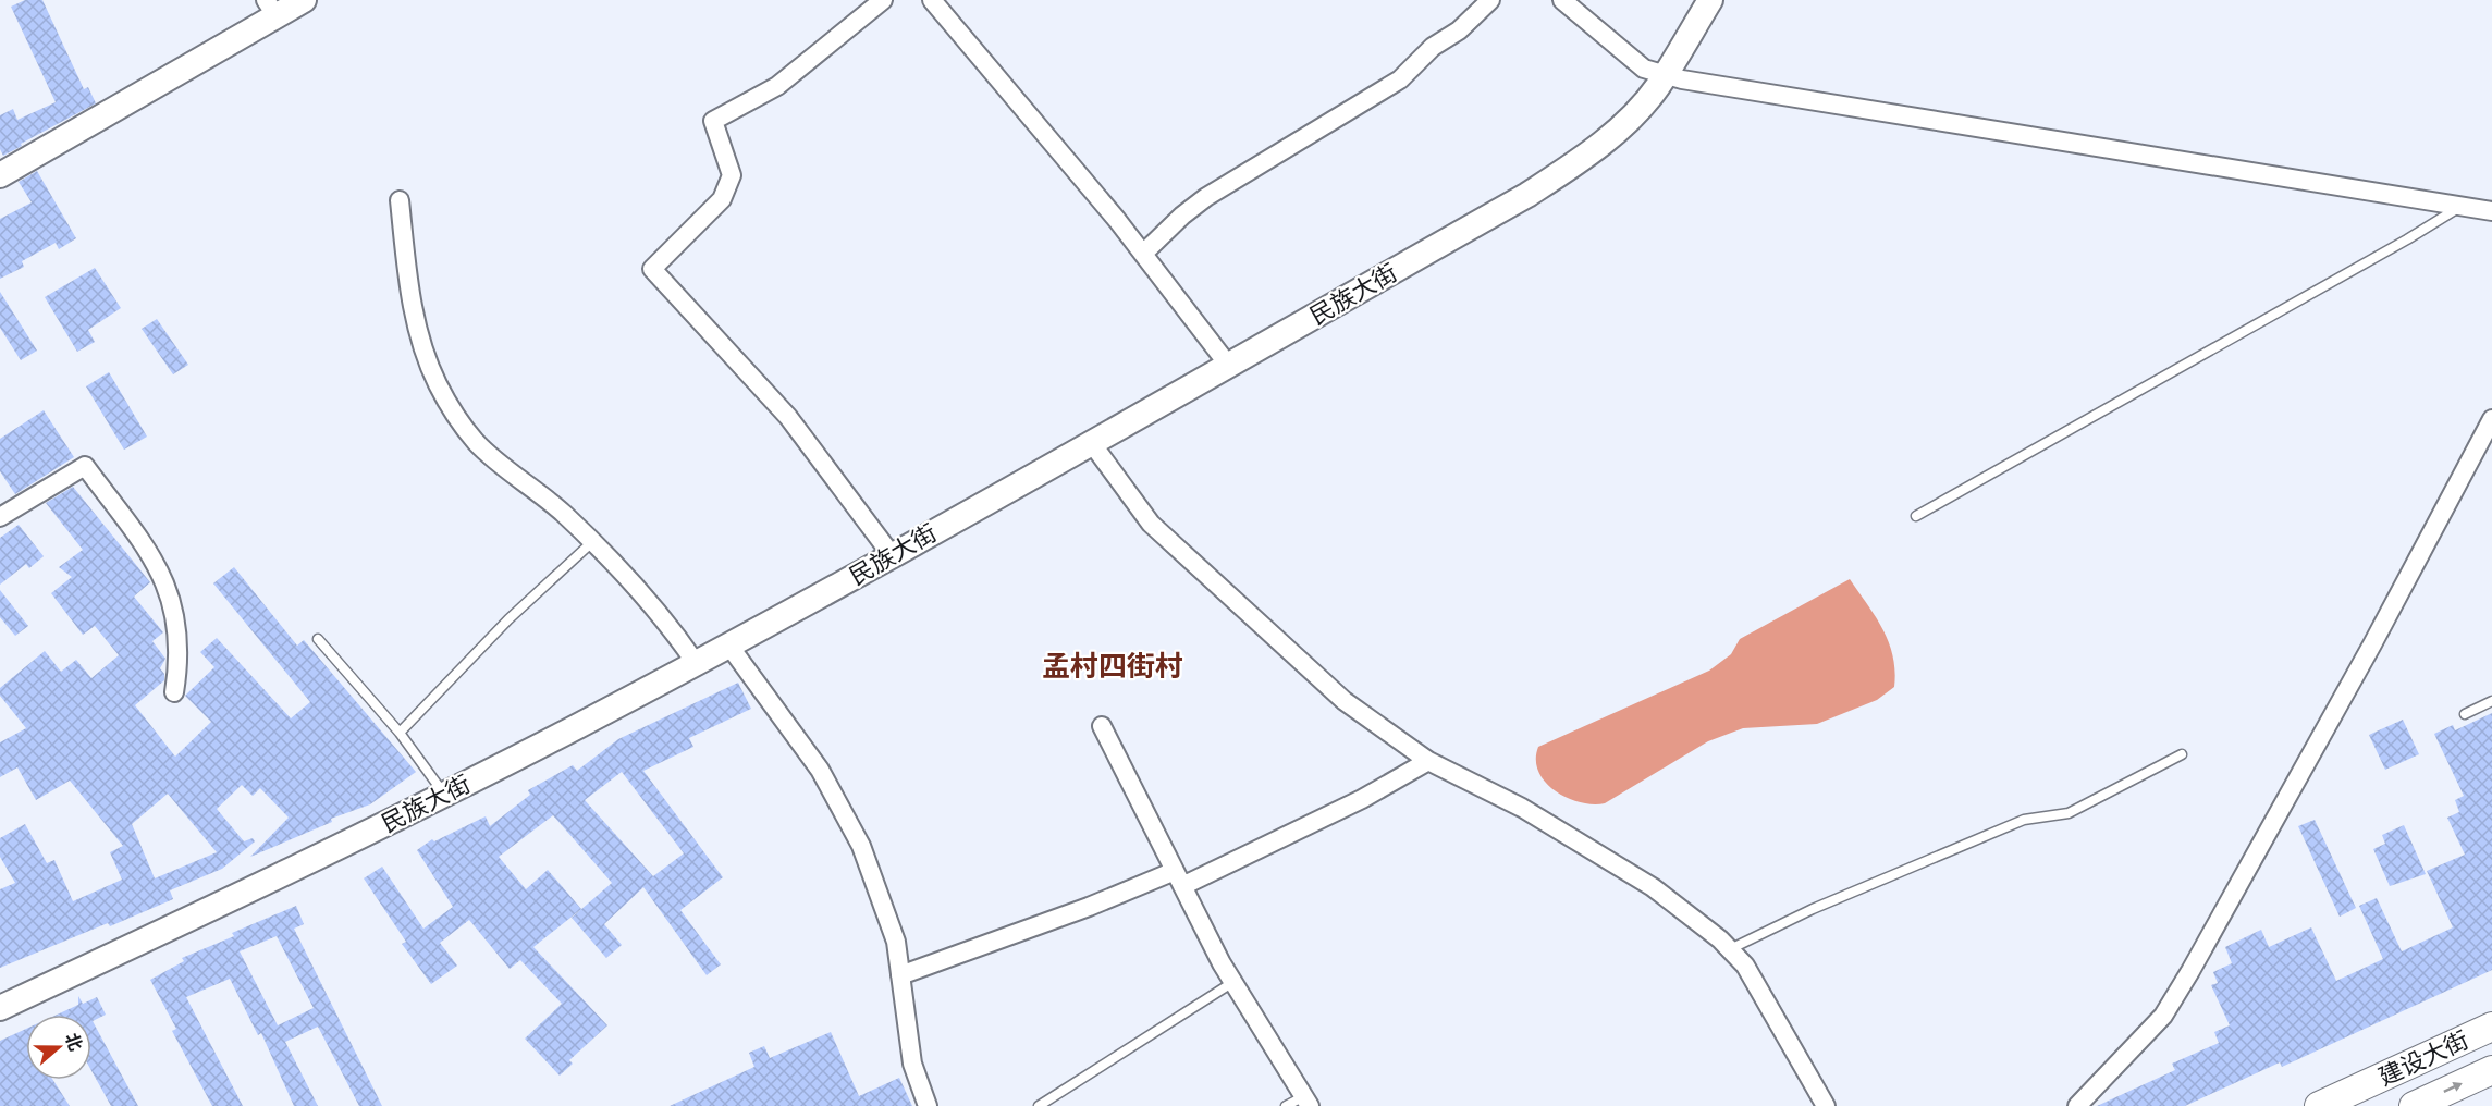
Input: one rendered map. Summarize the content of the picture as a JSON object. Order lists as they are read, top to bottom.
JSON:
{
  "streets": {
    "main road": ["民族大街", "建设大街"]
  },
  "districts": ["孟村四街村"],
  "north": "right"
}
